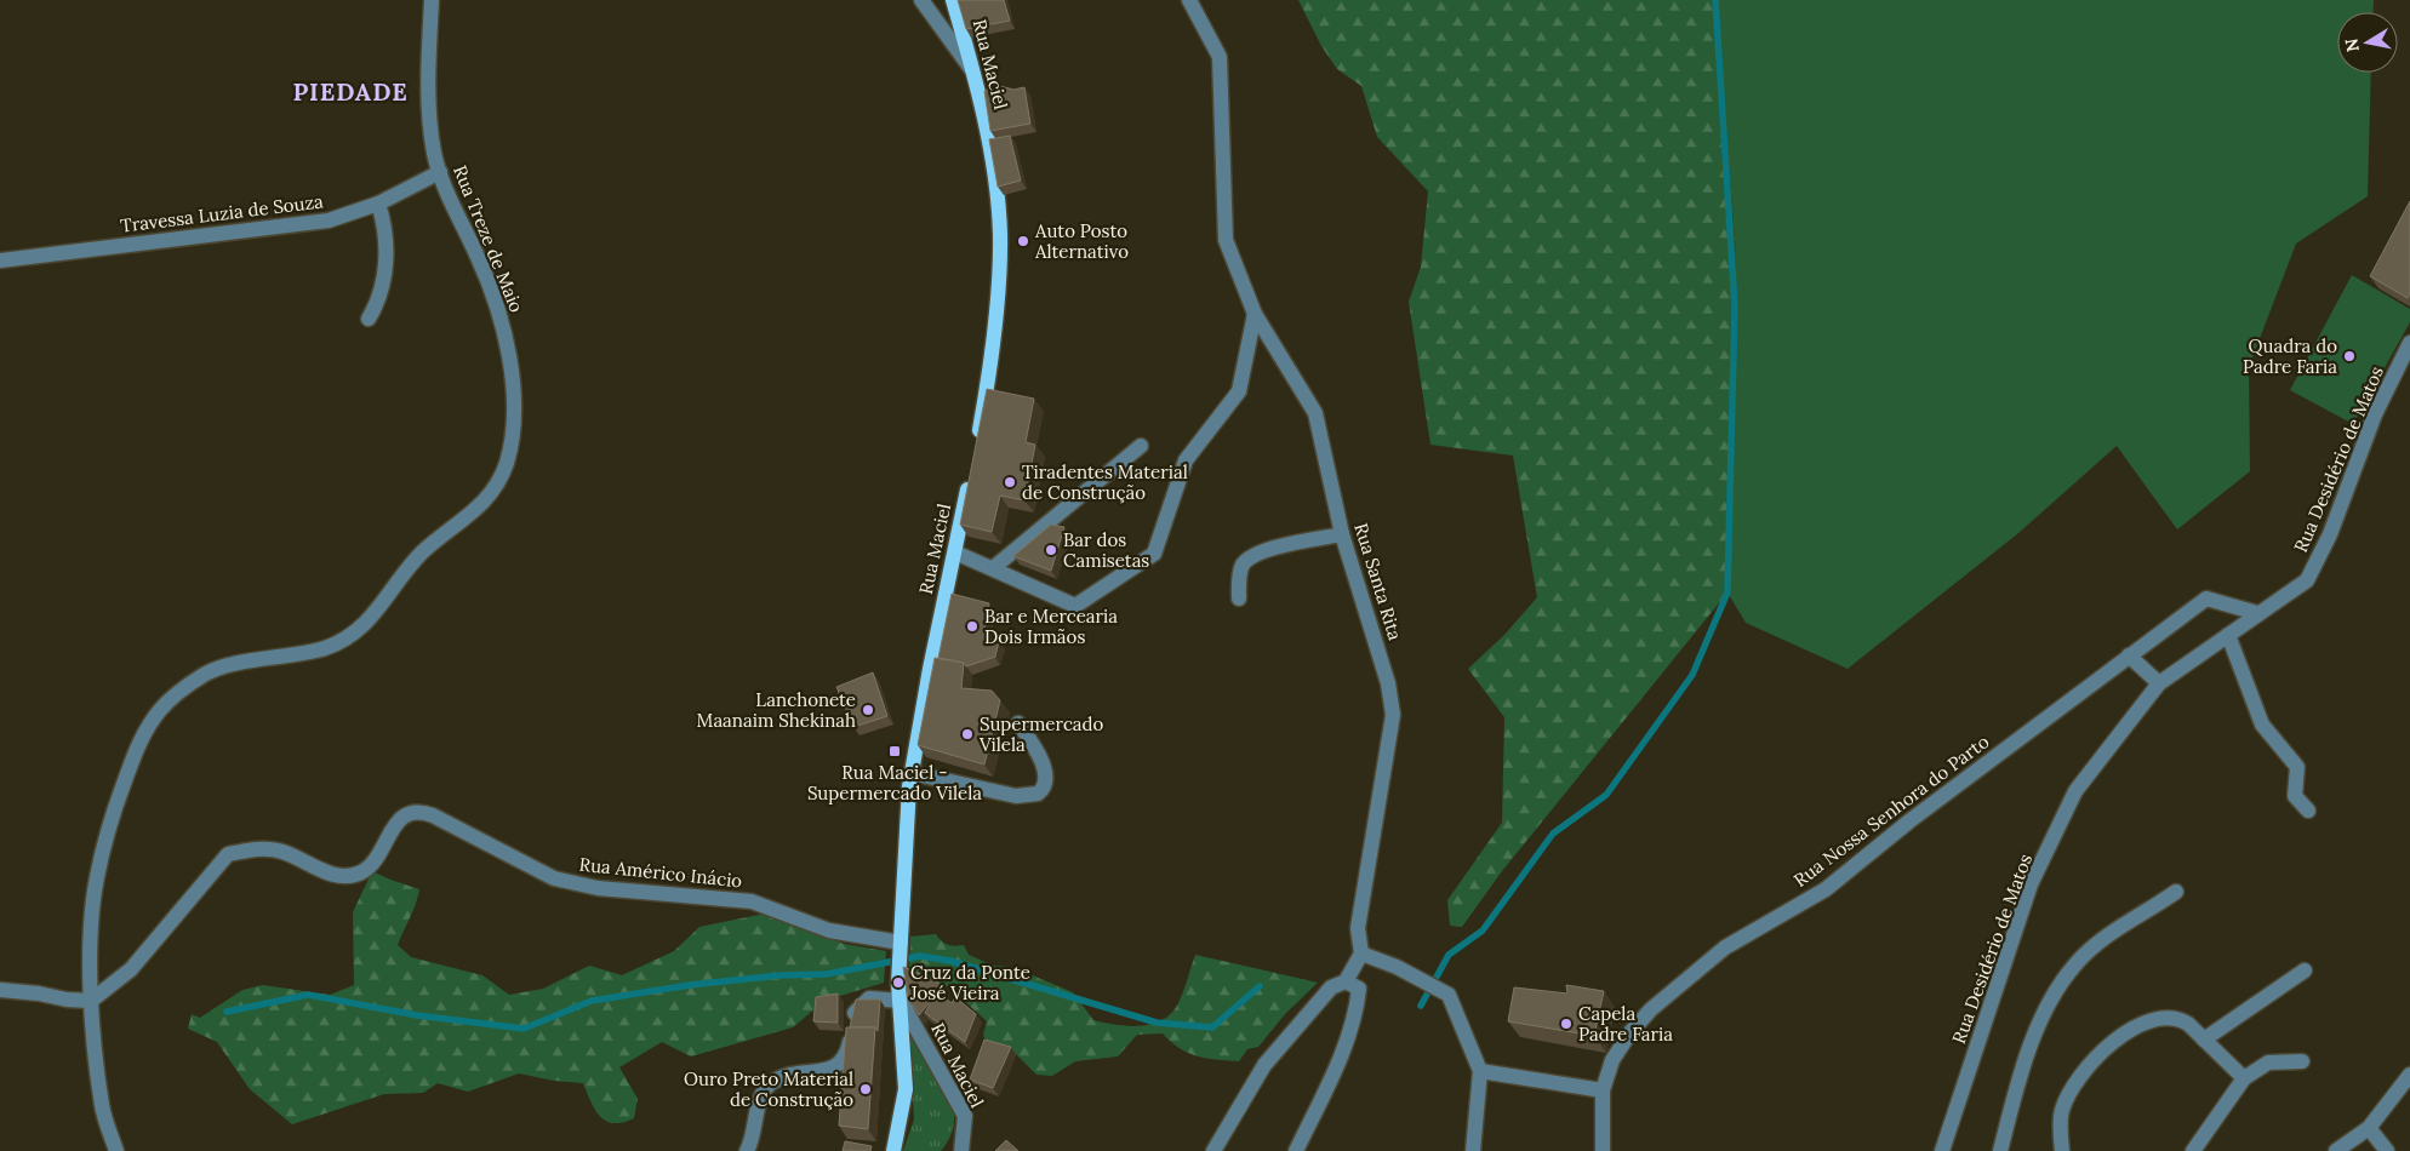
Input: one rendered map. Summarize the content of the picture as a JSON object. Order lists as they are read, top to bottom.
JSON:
{
  "streets": {
    "main road": ["Rua Maciel"],
    "street": [
      "Travessa Luzia de Souza",
      "Rua Treze de Maio",
      "Rua Desidério de Matos",
      "Rua Santa Rita",
      "Rua Nossa Senhora do Parto",
      "Rua Américo Inácio"
    ]
  },
  "crossings": [
    ["Rua Maciel", "Rua Américo Inácio"],
    ["Travessa Luzia de Souza", "Rua Treze de Maio"],
    ["Rua Treze de Maio", "Rua Américo Inácio"],
    ["Rua Desidério de Matos", "Rua Nossa Senhora do Parto"]
  ],
  "districts": ["PIEDADE"],
  "places": {
    "other": [
      "Auto Posto Alternativo",
      "Quadra do Padre Faria",
      "Tiradentes Material de Construção",
      "Bar dos Camisetas",
      "Bar e Mercearia Dois Irmãos",
      "Lanchonete Maanaim Shekinah",
      "Supermercado Vilela",
      "Cruz da Ponte José Vieira",
      "Capela Padre Faria",
      "Ouro Preto Material de Construção"
    ],
    "transit": ["Rua Maciel - Supermercado Vilela"]
  },
  "north": "left"
}
